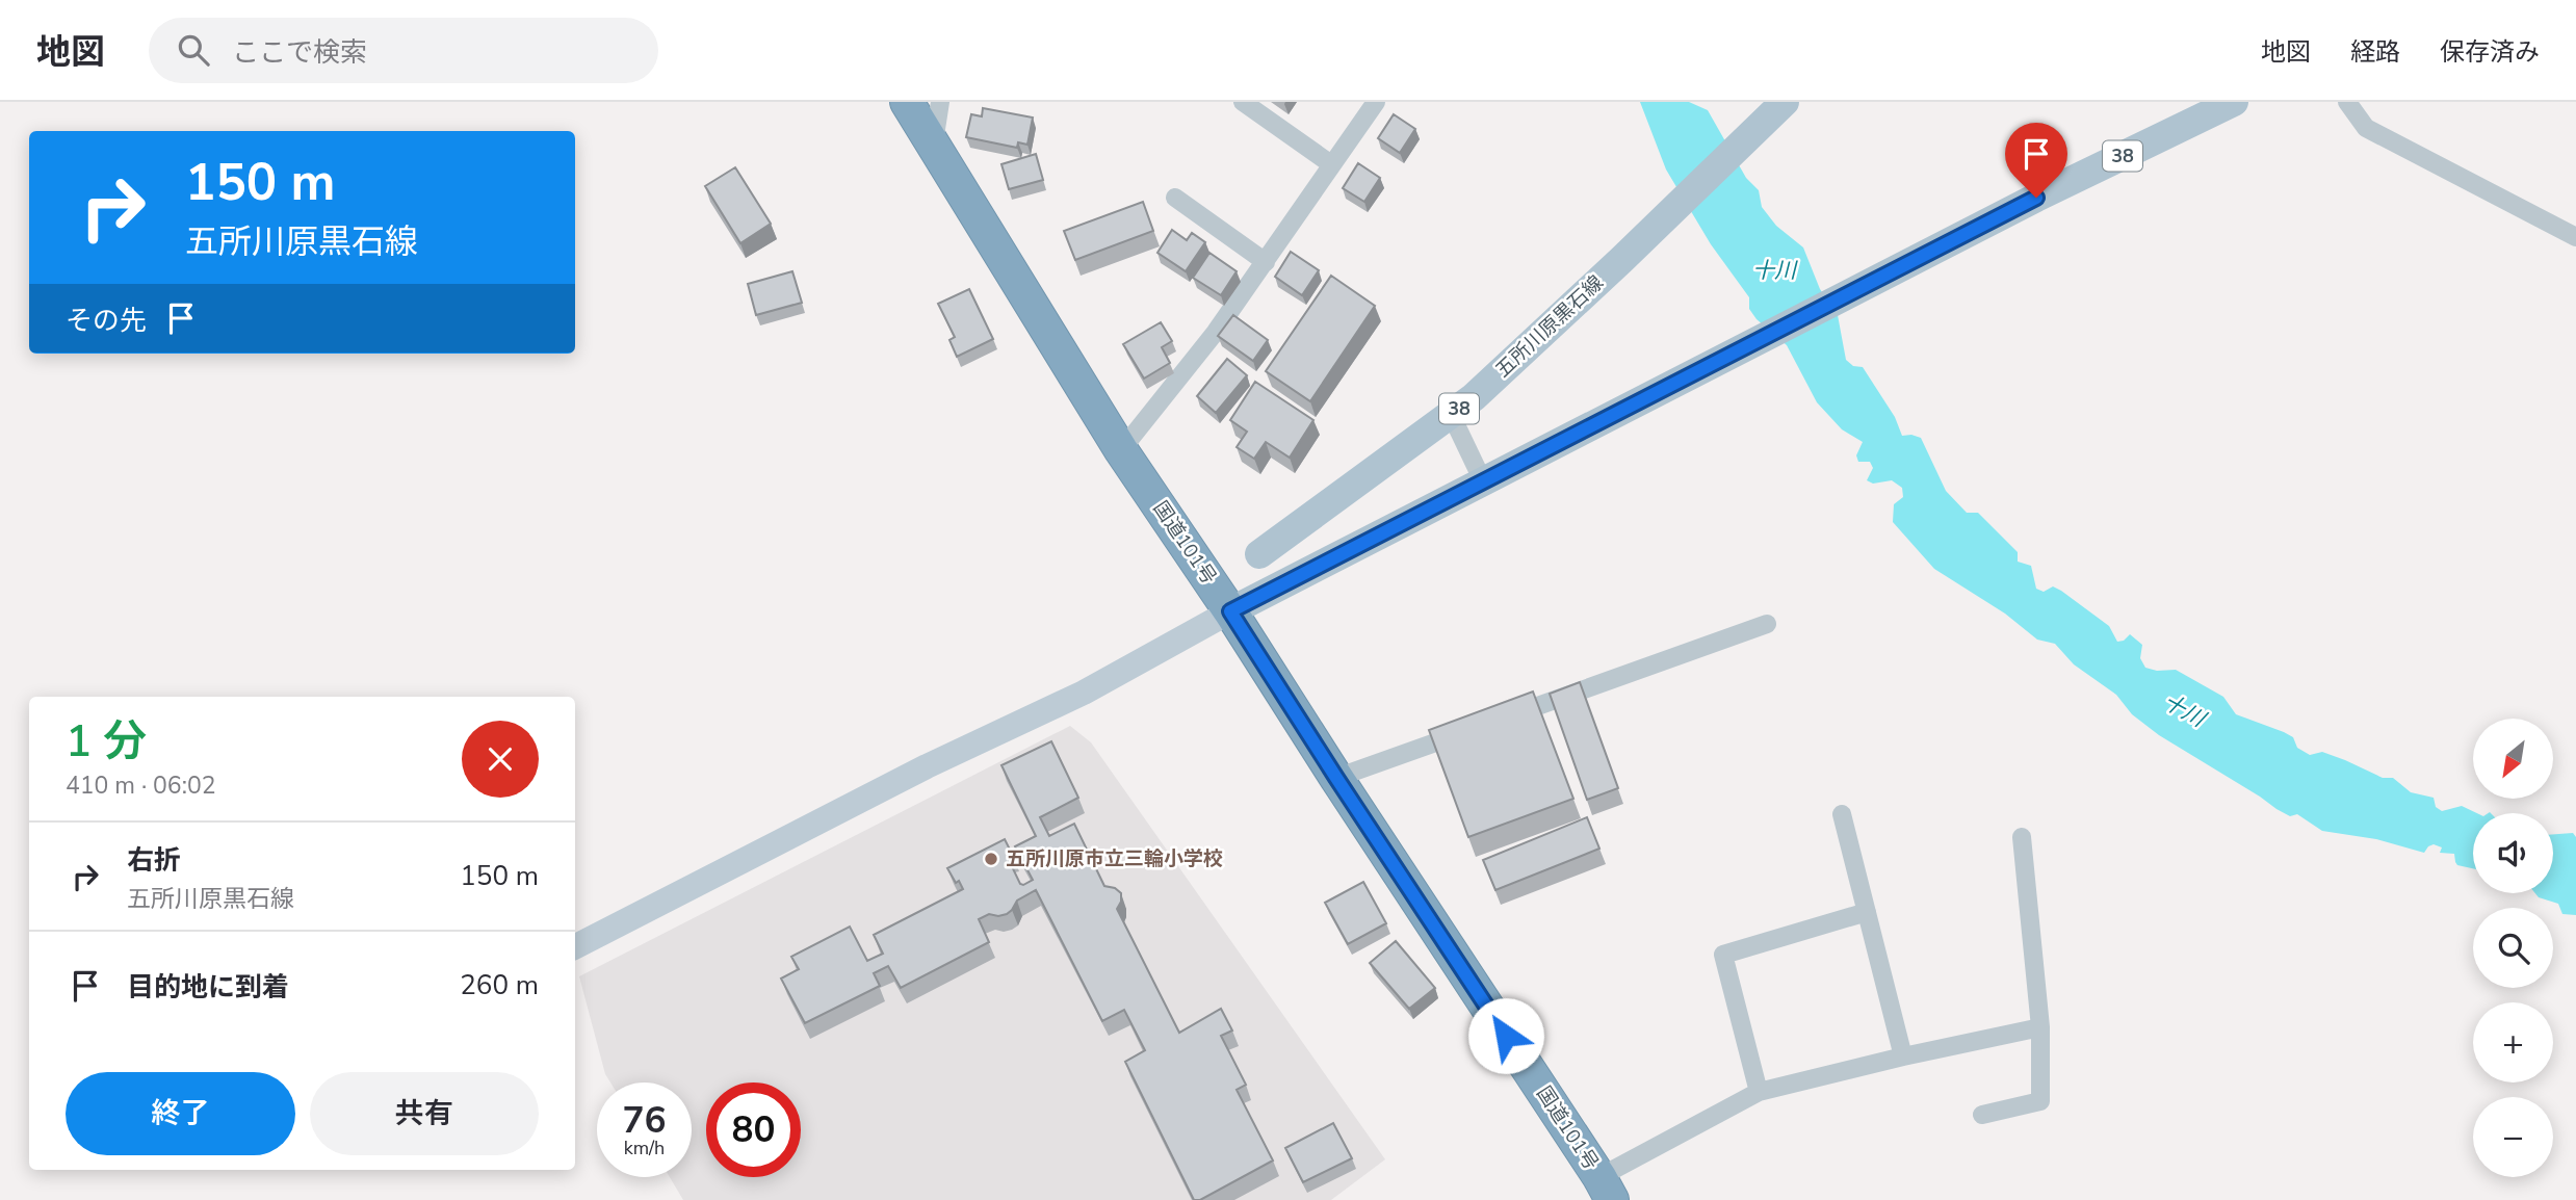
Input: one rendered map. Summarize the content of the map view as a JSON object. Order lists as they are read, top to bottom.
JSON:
{
  "streets": {
    "highway": ["国道101号"],
    "main road": ["38", "五所川原黒石線"]
  },
  "crossings": [
    ["38", "国道101号"]
  ],
  "water": ["十川"],
  "places": ["五所川原市立三輪小学校"],
  "north": "bottom left",
  "page": {
    "header": "地図",
    "search": "ここで検索",
    "nav": ["地図", "経路", "保存済み"],
    "turn": ["150 m", "五所川原黒石線"],
    "then": "その先",
    "heading": ["1 分", "410 m · 06:02"],
    "map_buttons": ["+", "−"],
    "list": [
      {
        "name": "右折",
        "note": "五所川原黒石線",
        "value": "150 m"
      },
      {
        "name": "目的地に到着",
        "value": "260 m"
      }
    ],
    "buttons": ["終了", "共有"],
    "speed": "76 km/h",
    "limit": "80"
  }
}
